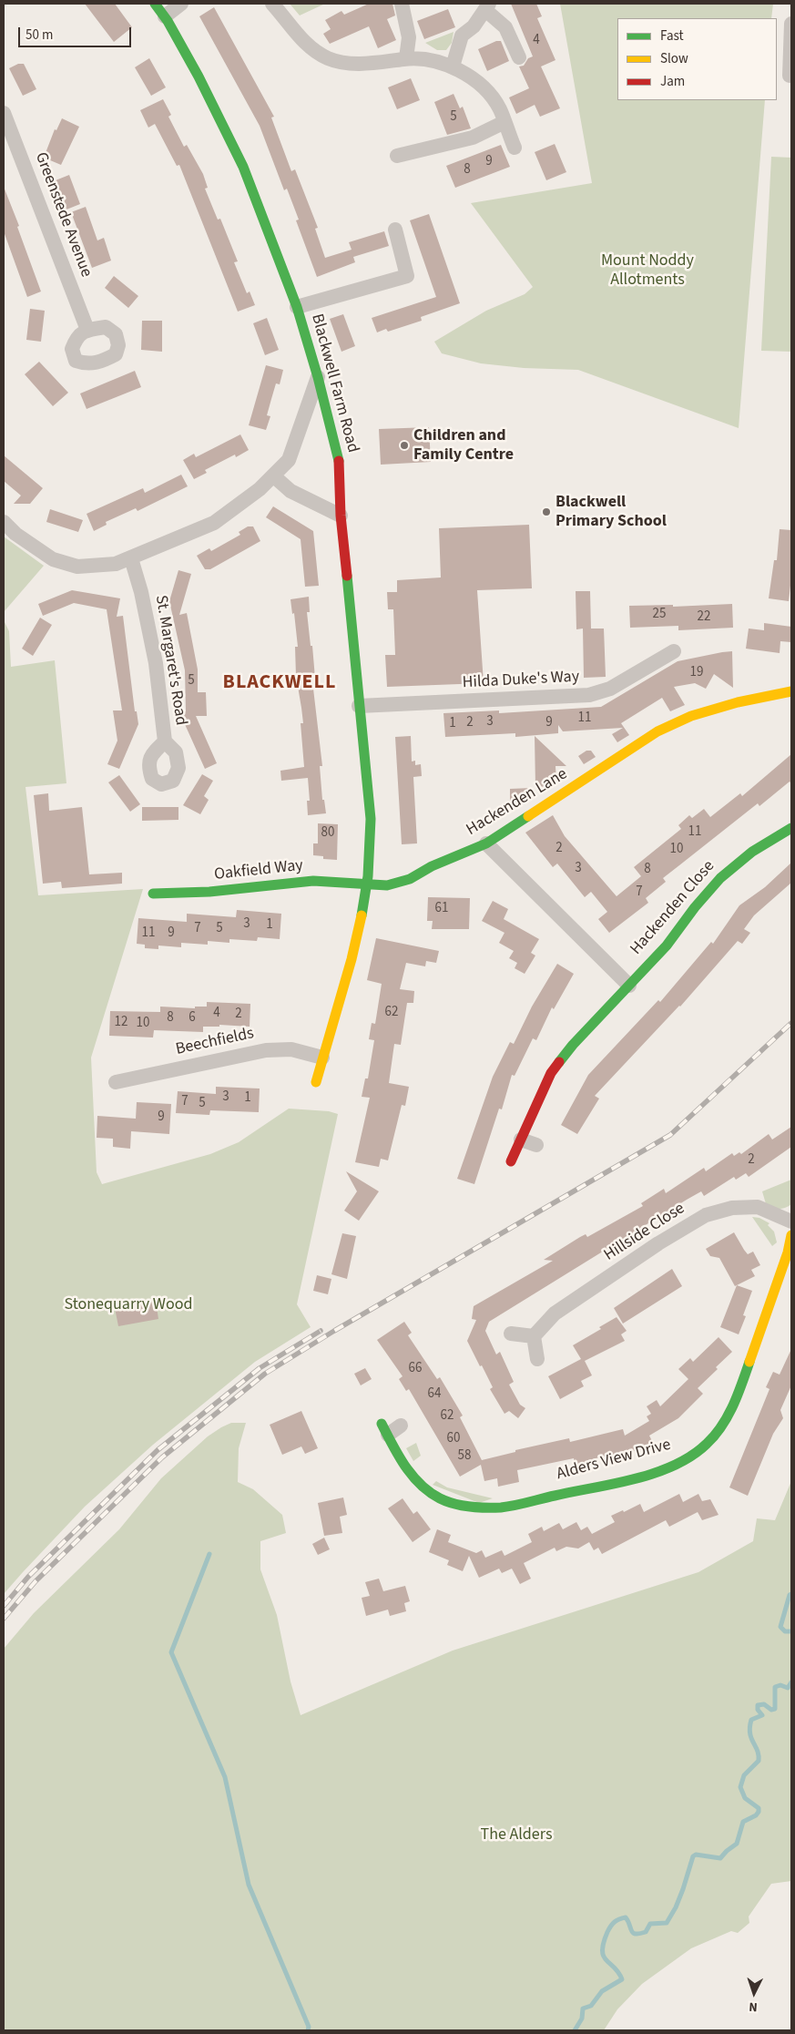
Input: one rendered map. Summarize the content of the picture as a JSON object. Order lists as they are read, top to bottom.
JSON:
{
  "streets": {
    "street": [
      "Greenstede Avenue",
      "Blackwell Farm Road",
      "St. Margaret's Road",
      "Hilda Duke's Way",
      "Hackenden Lane",
      "Oakfield Way",
      "Hackenden Close",
      "Beechfields",
      "Hillside Close",
      "Alders View Drive"
    ]
  },
  "crossings": [
    ["Blackwell Farm Road", "Hilda Duke's Way"],
    ["Blackwell Farm Road", "Hackenden Lane"],
    ["Blackwell Farm Road", "Oakfield Way"],
    ["Hackenden Lane", "Oakfield Way"]
  ],
  "districts": ["BLACKWELL"],
  "parks": ["Mount Noddy Allotments", "Stonequarry Wood", "The Alders"],
  "places": ["Children and Family Centre", "Blackwell Primary School"],
  "house_numbers": [
    "4",
    "5",
    "9",
    "8",
    "25",
    "22",
    "19",
    "5",
    "11",
    "3",
    "2",
    "9",
    "1",
    "11",
    "80",
    "2",
    "10",
    "3",
    "8",
    "7",
    "61",
    "3",
    "1",
    "7",
    "5",
    "11",
    "9",
    "62",
    "4",
    "2",
    "8",
    "6",
    "12",
    "10",
    "3",
    "1",
    "7",
    "5",
    "9",
    "2",
    "66",
    "64",
    "62",
    "60",
    "58"
  ],
  "legend": ["Fast", "Slow", "Jam"],
  "scale_bar": "50 m",
  "north": "bottom"
}
